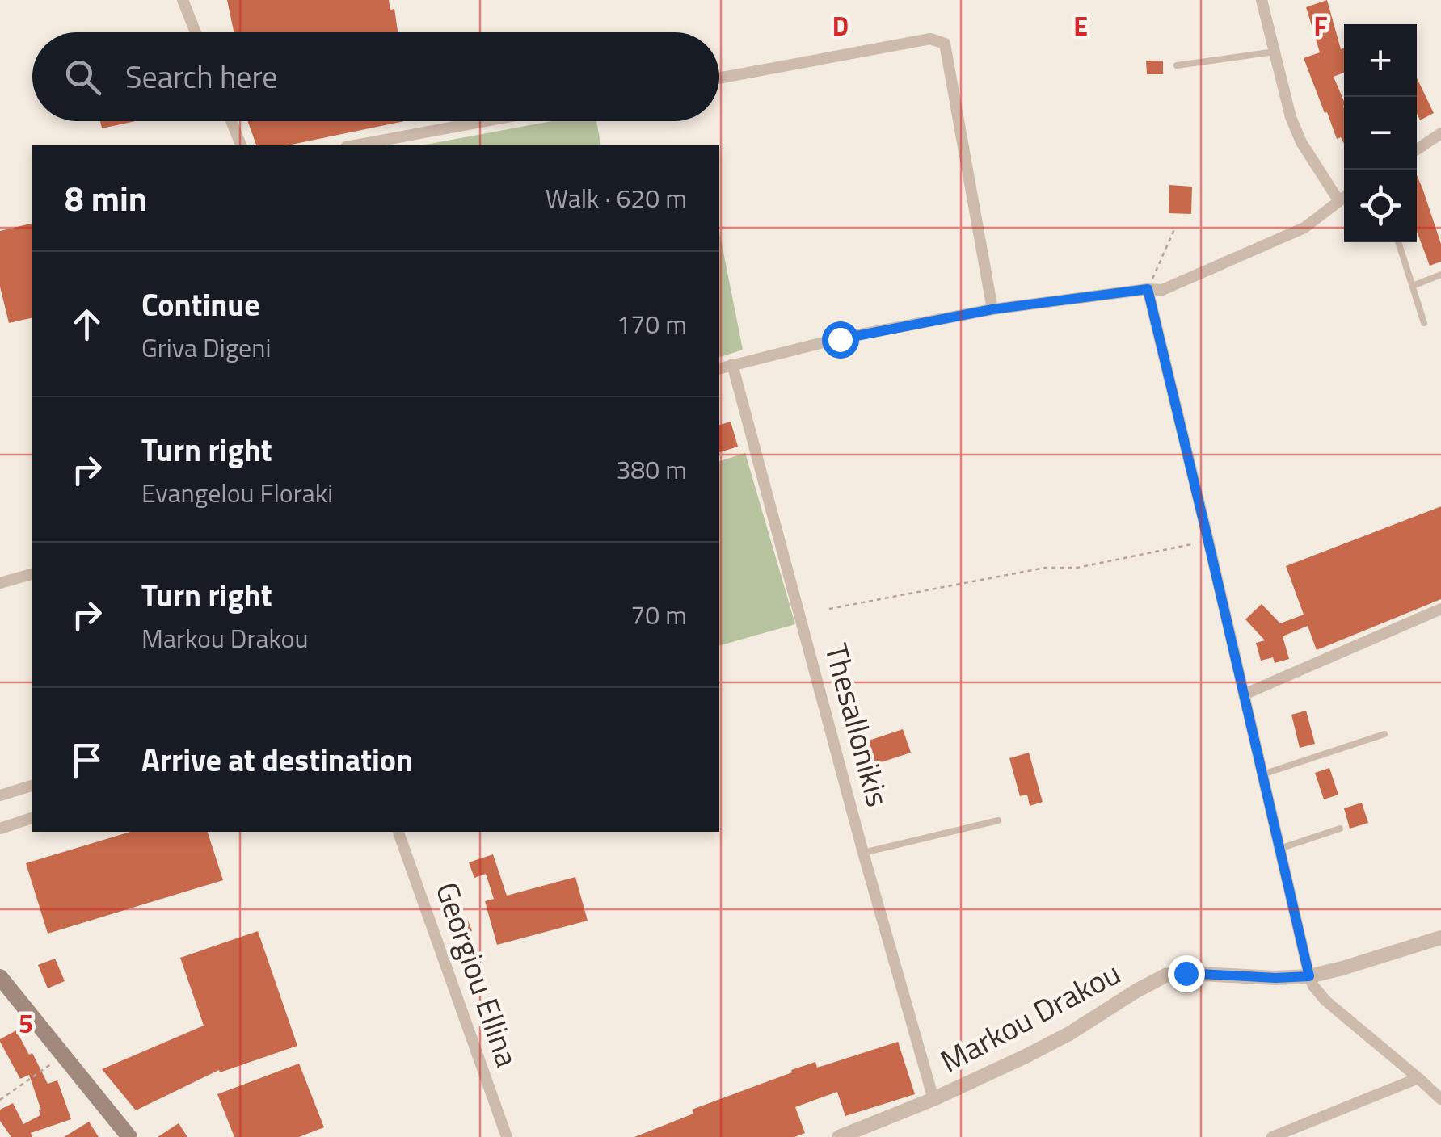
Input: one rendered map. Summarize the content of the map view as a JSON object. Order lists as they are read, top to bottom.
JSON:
{
  "streets": {
    "street": ["Thesallonikis", "Georgiou Ellina", "Markou Drakou"]
  },
  "crossings": [
    ["Thesallonikis", "Markou Drakou"]
  ],
  "page": {
    "map_buttons": ["+", "−"],
    "search": "Search here",
    "heading": ["8 min", "Walk · 620 m"],
    "list": [
      ["Continue", "Griva Digeni", "170 m"],
      ["Turn right", "Evangelou Floraki", "380 m"],
      ["Turn right", "Markou Drakou", "70 m"],
      "Arrive at destination"
    ]
  },
  "grid": {
    "columns": ["D", "E", "F"],
    "rows": ["5"]
  }
}
